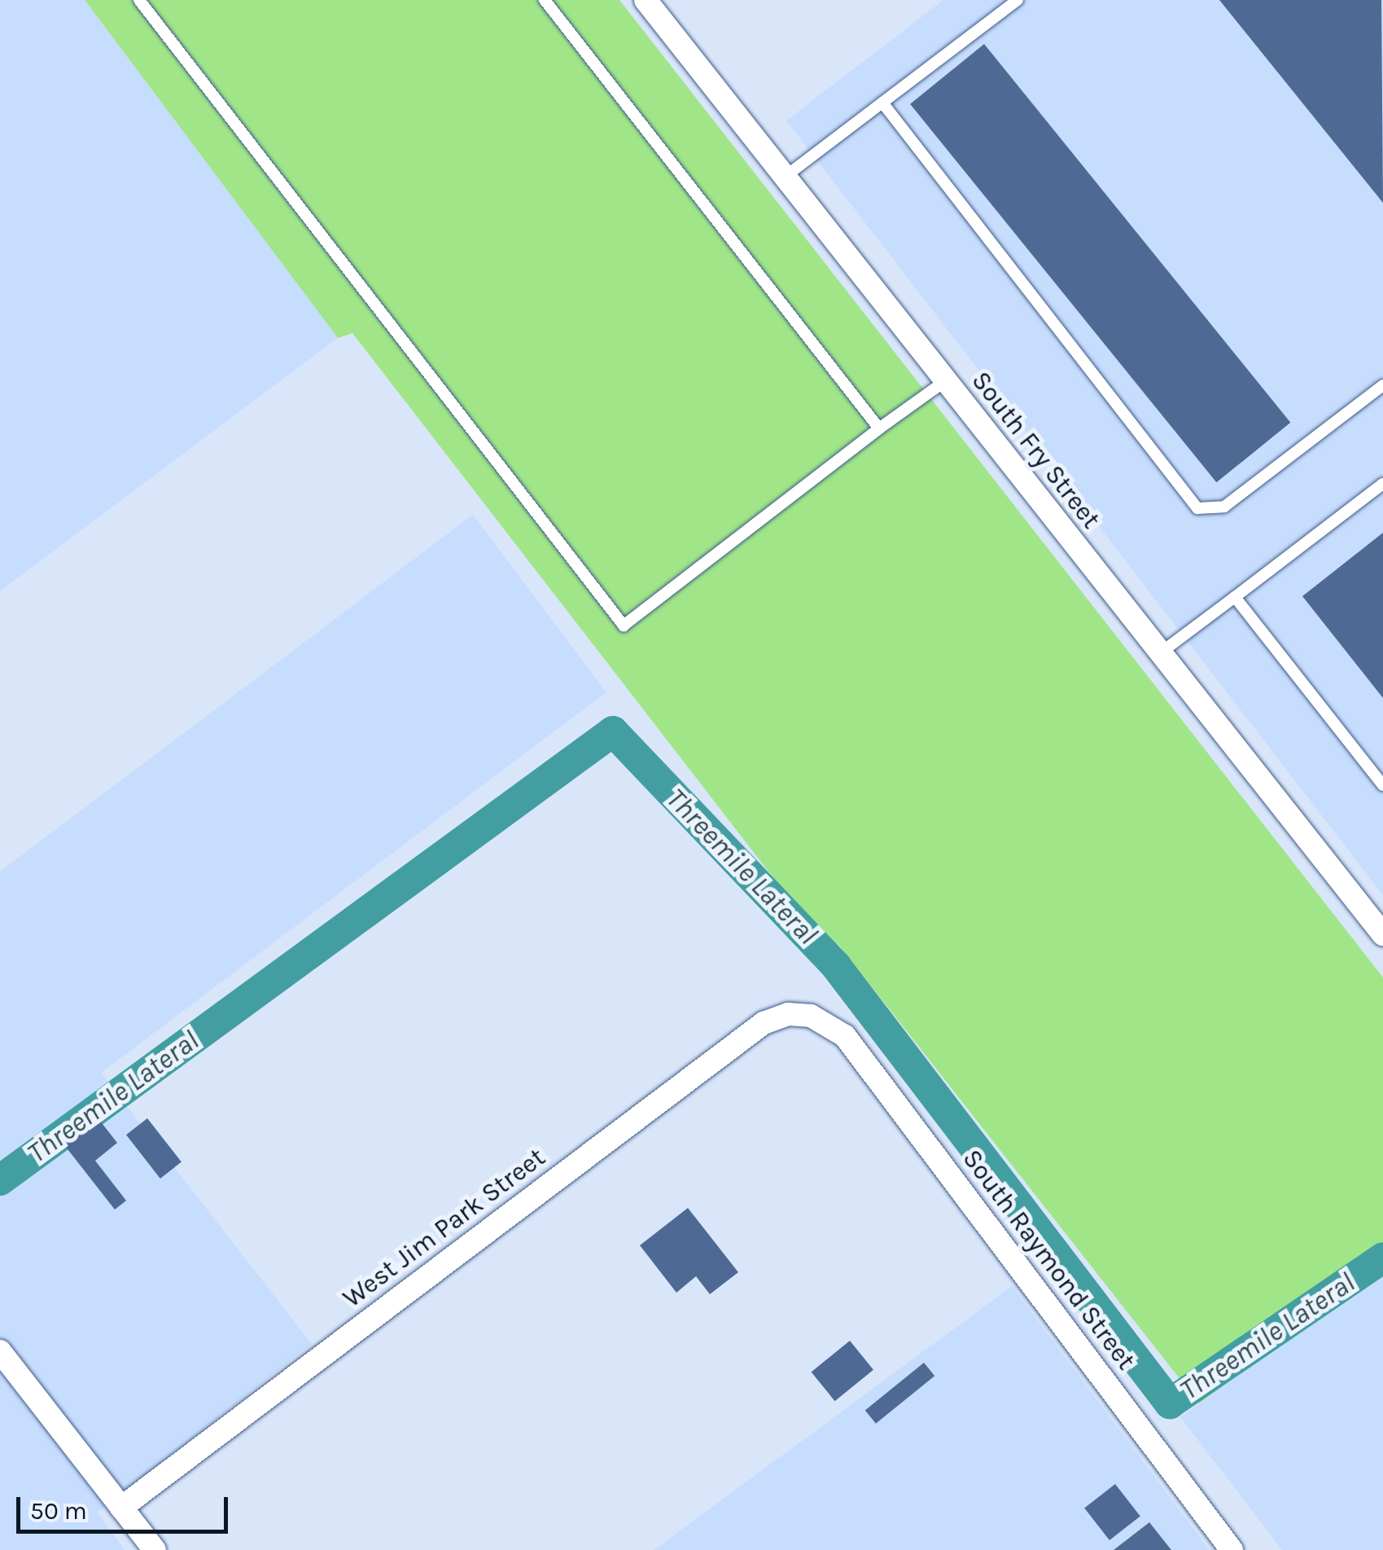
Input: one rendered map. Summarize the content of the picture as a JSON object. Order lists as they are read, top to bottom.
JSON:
{
  "streets": {
    "street": ["South Fry Street", "West Jim Park Street", "South Raymond Street"]
  },
  "crossings": [
    ["West Jim Park Street", "South Raymond Street"]
  ],
  "water": ["Threemile Lateral"],
  "scale_bar": "50 m"
}
